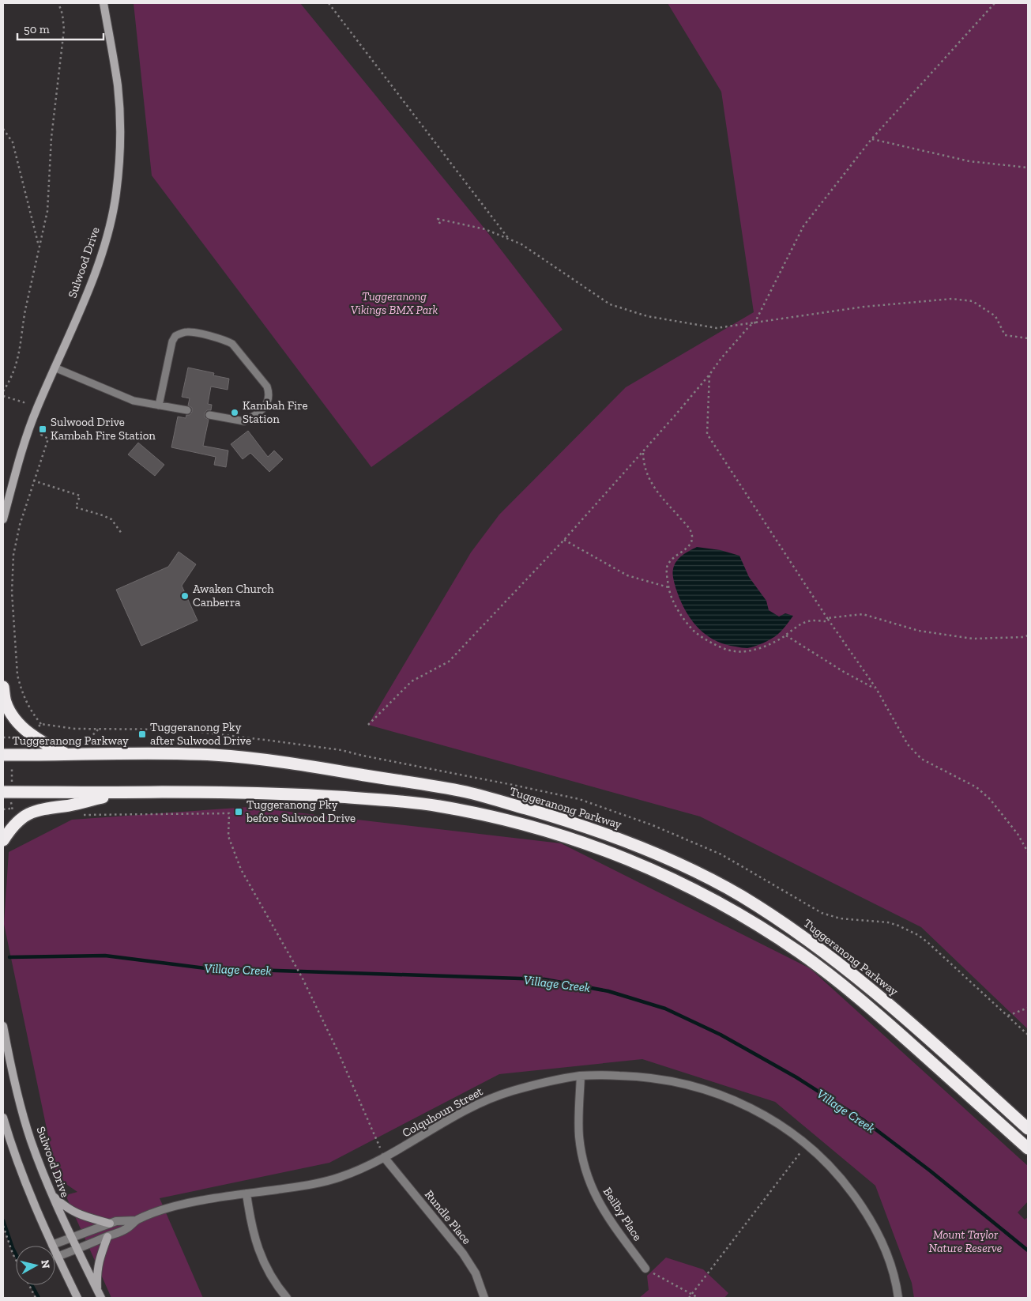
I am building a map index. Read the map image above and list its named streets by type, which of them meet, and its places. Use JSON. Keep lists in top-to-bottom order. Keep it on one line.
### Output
{"streets":{"highway":["Tuggeranong Parkway"],"main road":["Sulwood Drive"],"street":["Colquhoun Street","Beilby Place","Rundle Place"]},"crossings":[["Sulwood Drive","Colquhoun Street"],["Colquhoun Street","Beilby Place"],["Colquhoun Street","Rundle Place"]],"water":["Village Creek"],"parks":["Tuggeranong Vikings BMX Park","Mount Taylor Nature Reserve"],"places":{"other":["Kambah Fire Station","Awaken Church Canberra"],"transit":["Sulwood Drive Kambah Fire Station","Tuggeranong Pky after Sulwood Drive","Tuggeranong Pky before Sulwood Drive"]},"scale_bar":"50 m","north":"right"}
